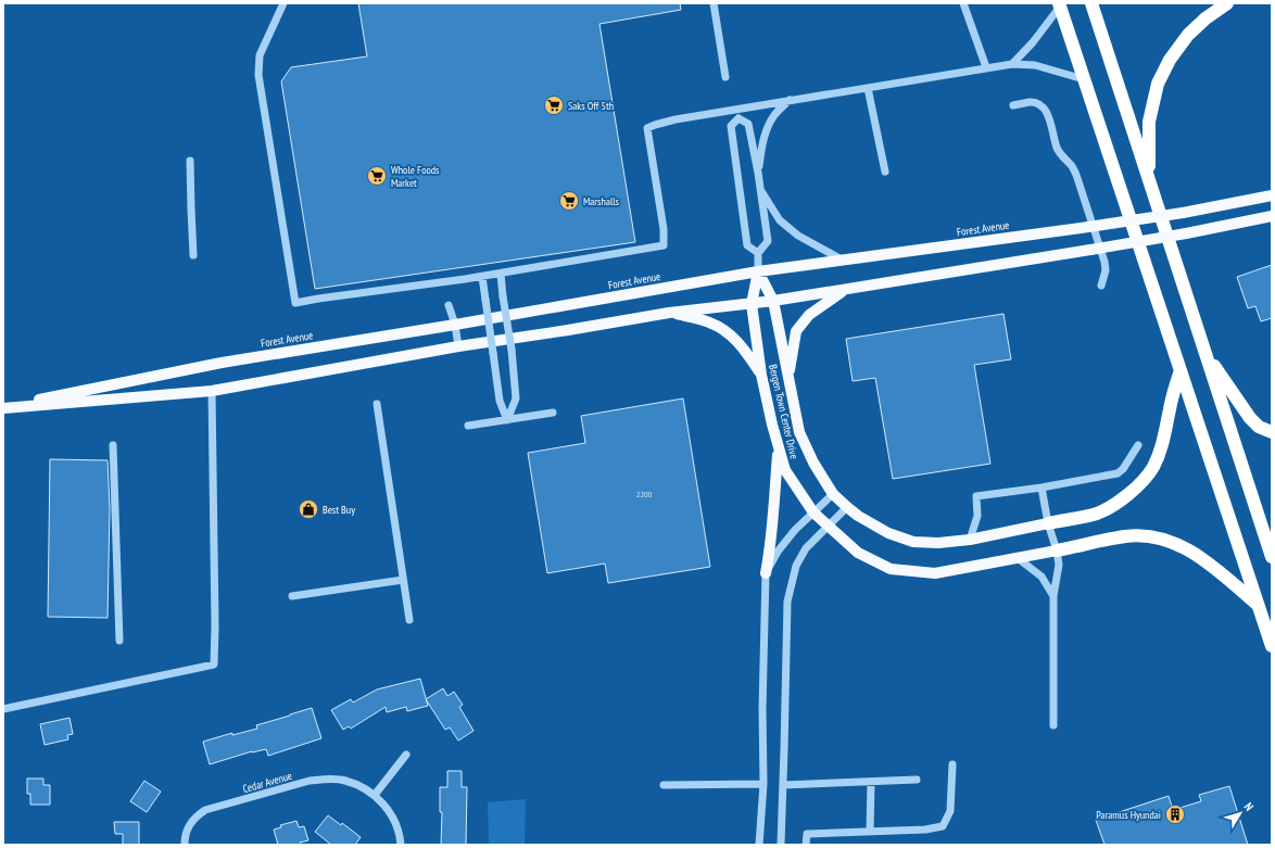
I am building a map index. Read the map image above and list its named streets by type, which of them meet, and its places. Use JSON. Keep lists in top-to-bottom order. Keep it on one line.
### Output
{"streets":{"main road":["Forest Avenue","Bergen Town Center Drive"],"street":["Cedar Avenue"]},"crossings":[["Forest Avenue","Bergen Town Center Drive"]],"places":{"supermarket":["Saks Off 5th","Whole Foods Market","Marshalls"],"shop":["Best Buy"],"building":["Paramus Hyundai"]},"house_numbers":["2200"],"north":"top right"}
